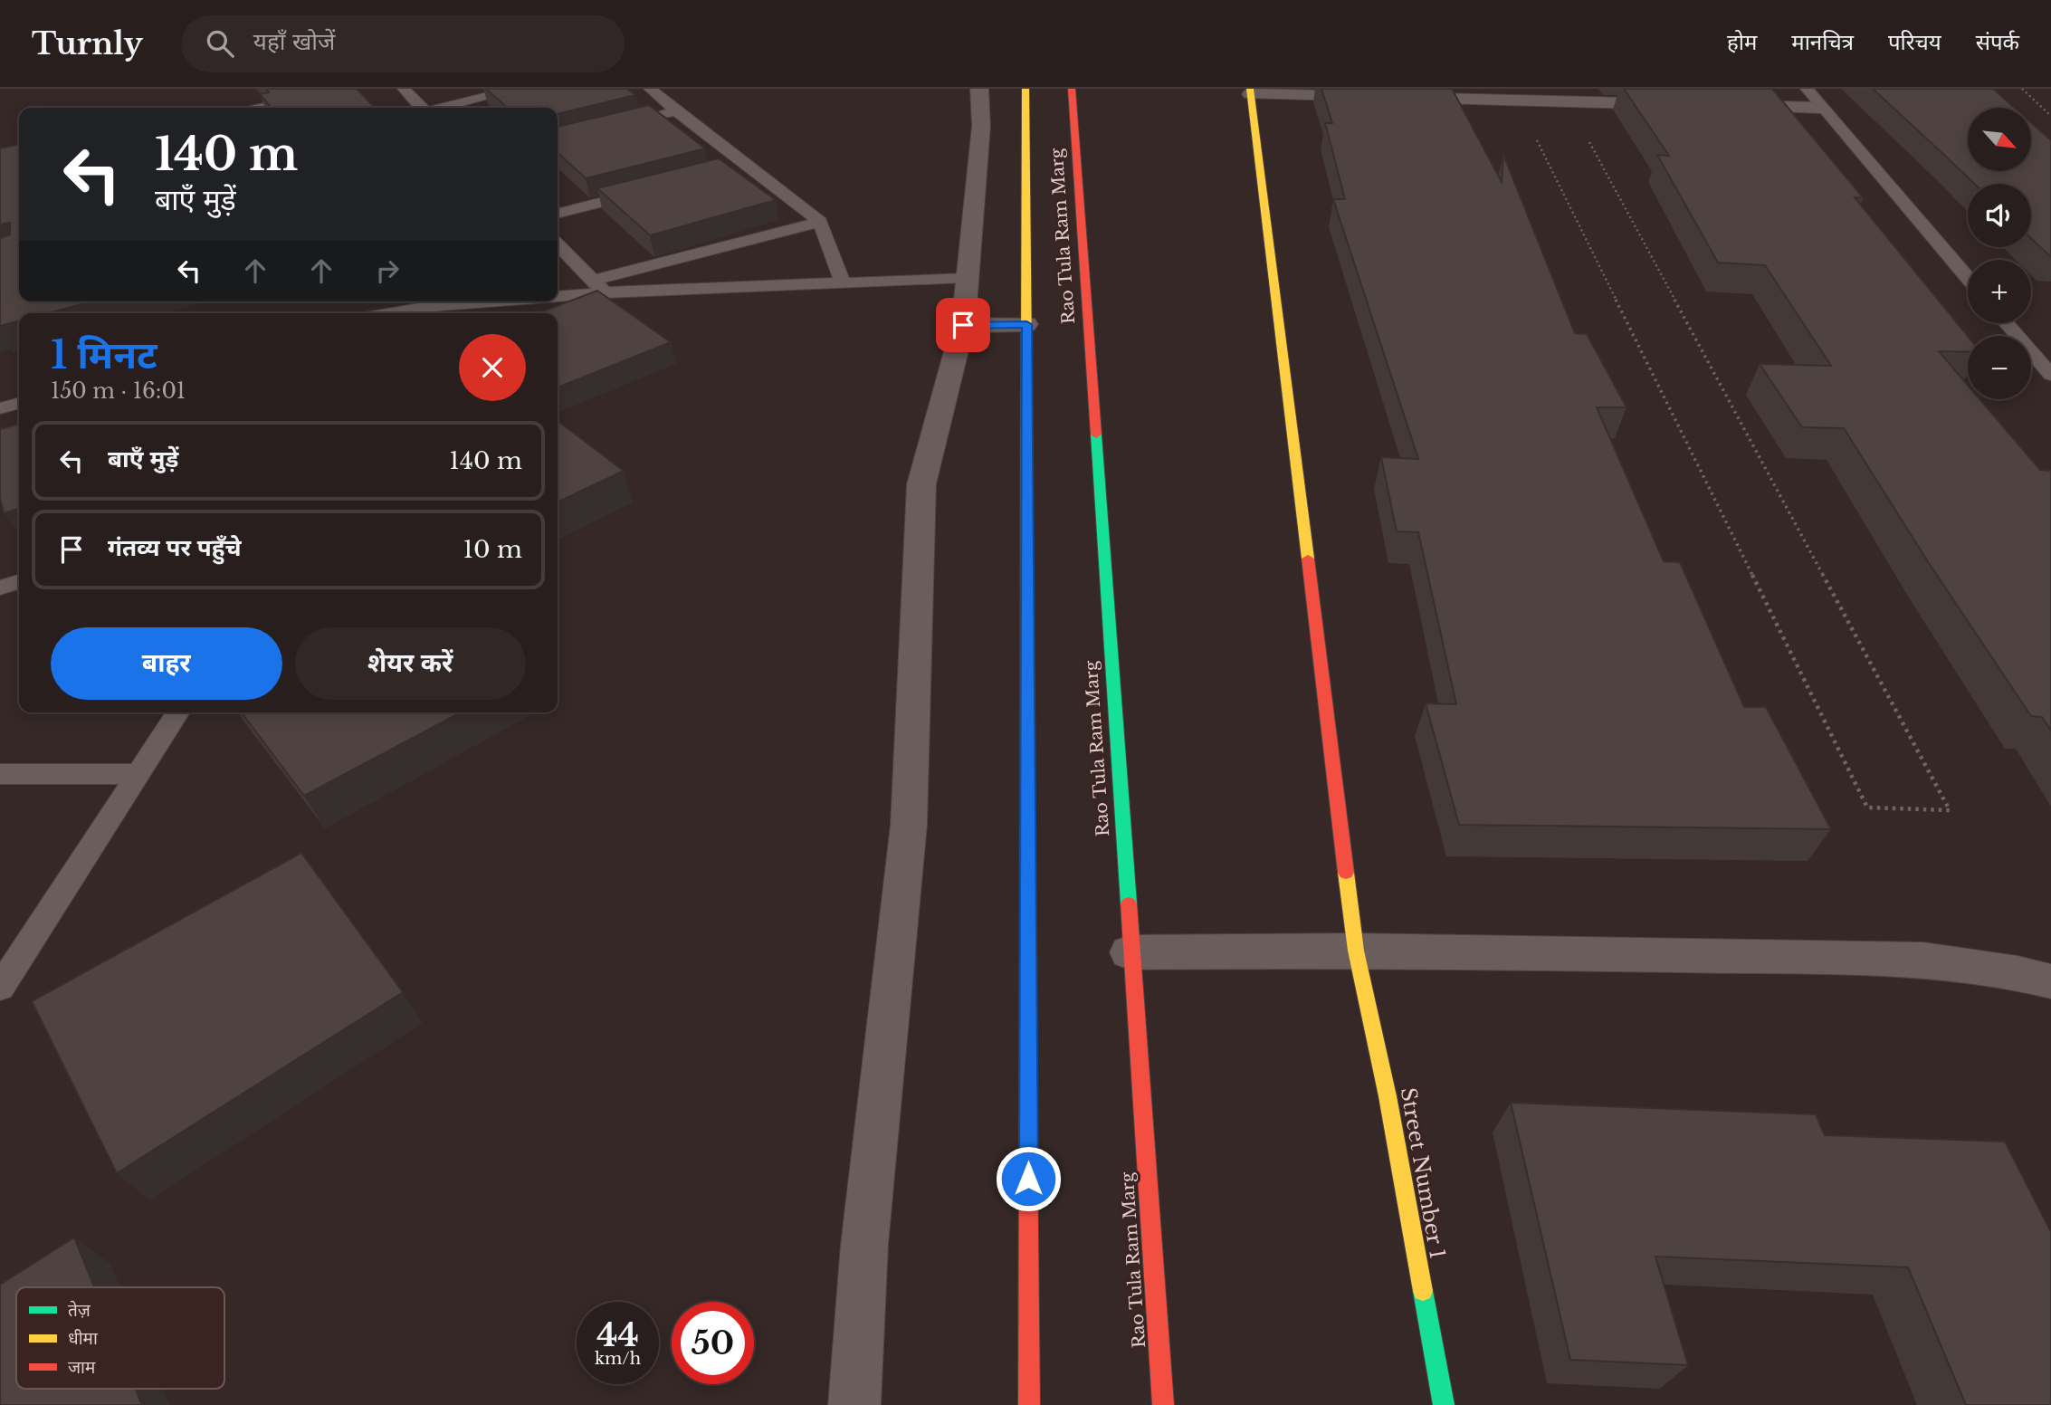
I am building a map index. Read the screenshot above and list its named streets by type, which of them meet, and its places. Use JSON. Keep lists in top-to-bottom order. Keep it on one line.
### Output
{"streets":{"main road":["Rao Tula Ram Marg","Street Number 1"]},"legend":["तेज़","धीमा","जाम"],"north":"bottom right","page":{"header":"Turnly","search":"यहाँ खोजें","nav":["होम","मानचित्र","परिचय","संपर्क"],"map_buttons":["+","−"],"turn":["140 m","बाएँ मुड़ें"],"heading":["1 मिनट","150 m · 16:01"],"list":[{"name":"बाएँ मुड़ें","value":"140 m"},{"name":"गंतव्य पर पहुँचे","value":"10 m"}],"buttons":["बाहर","शेयर करें"],"speed":"44 km/h","limit":"50"}}
